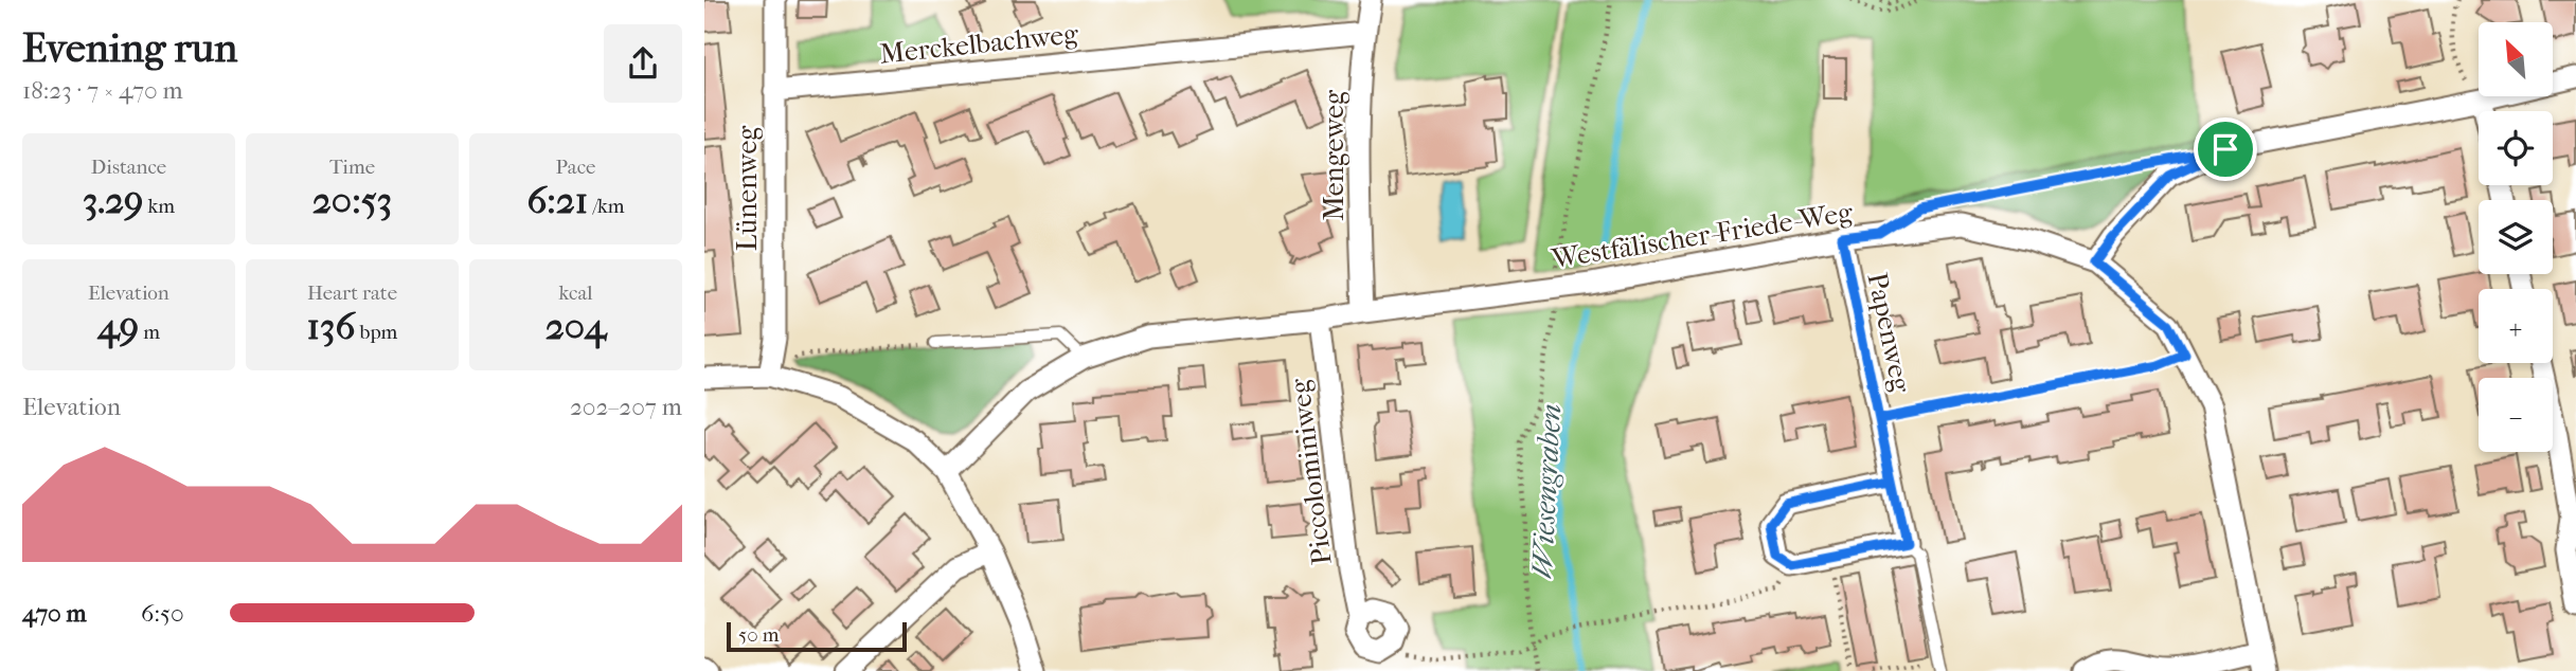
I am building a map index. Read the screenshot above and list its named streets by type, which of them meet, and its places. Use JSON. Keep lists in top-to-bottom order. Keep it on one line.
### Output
{"streets":{"street":["Merckelbachweg","Mengeweg","Lünenweg","Westfälischer-Friede-Weg","Papenweg","Piccolominiweg"]},"crossings":[["Merckelbachweg","Mengeweg"],["Merckelbachweg","Lünenweg"],["Mengeweg","Westfälischer-Friede-Weg"],["Westfälischer-Friede-Weg","Papenweg"],["Westfälischer-Friede-Weg","Piccolominiweg"]],"water":["Wiesengraben"],"scale_bar":"50 m","north":"top left","page":{"heading":["Evening run","18:23 · 7 × 470 m"],"map_buttons":["+","−"],"stats":[["Distance","3.29 km"],["Time","20:53"],["Pace","6:21 /km"],["Elevation","49 m"],["Heart rate","136 bpm"],["kcal","204"]],"chart":["Elevation","202–207 m"],"list":[{"name":"470 m","note":"6:50"}],"scale":"50 m"}}
